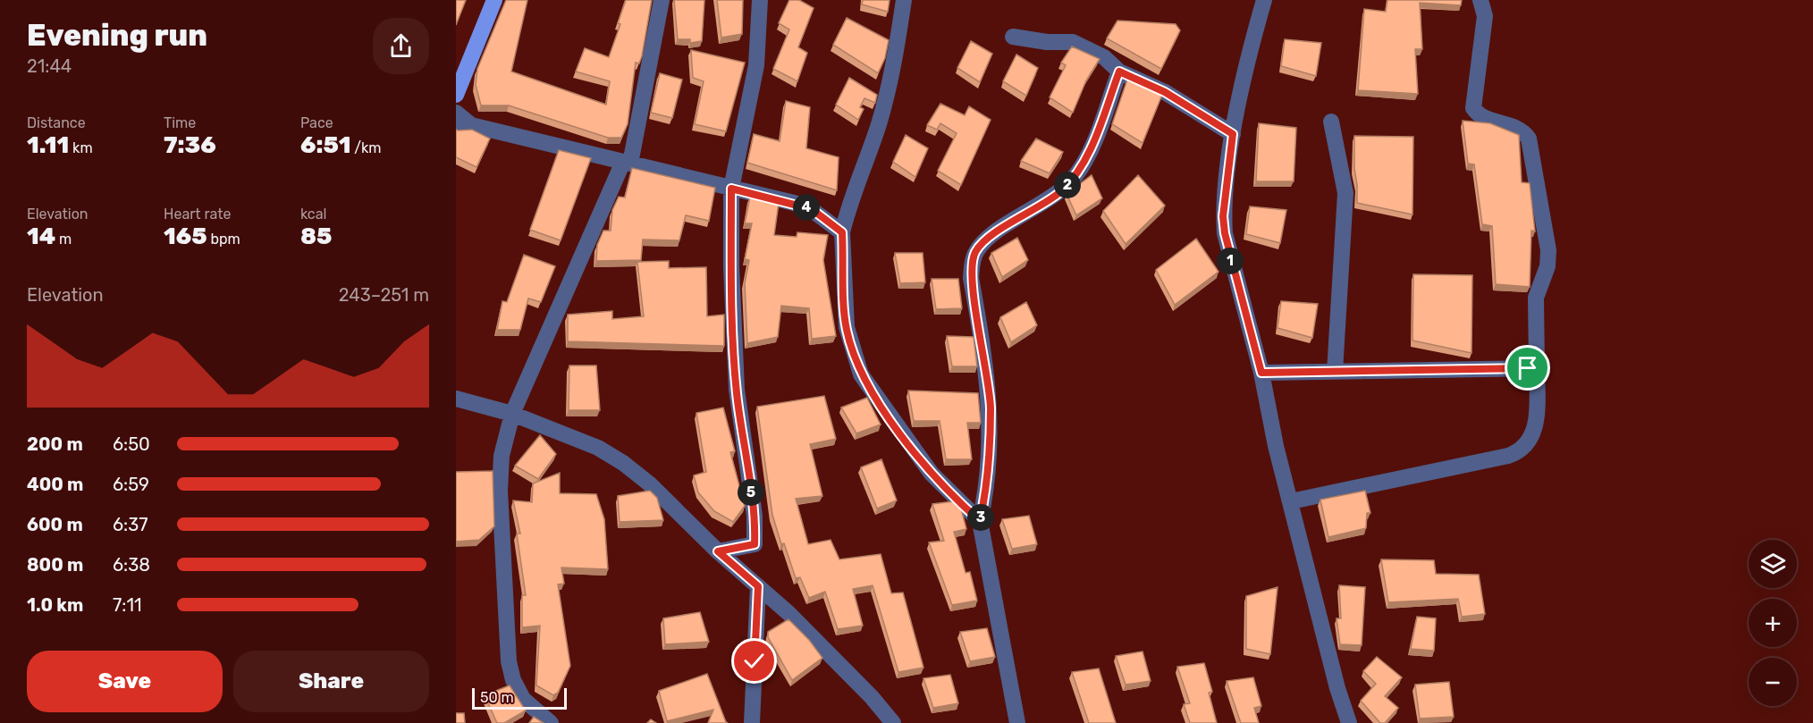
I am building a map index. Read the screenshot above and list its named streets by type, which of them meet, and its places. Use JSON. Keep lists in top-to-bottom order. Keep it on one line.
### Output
{"scale_bar":"50 m","page":{"heading":["Evening run","21:44"],"stats":[["Distance","1.11 km"],["Time","7:36"],["Pace","6:51 /km"],["Elevation","14 m"],["Heart rate","165 bpm"],["kcal","85"]],"pins":["2","4","1","5","3"],"chart":["Elevation","243–251 m"],"list":[{"name":"200 m","note":"6:50"},{"name":"400 m","note":"6:59"},{"name":"600 m","note":"6:37"},{"name":"800 m","note":"6:38"},{"name":"1.0 km","note":"7:11"}],"map_buttons":["+","−"],"buttons":["Save","Share"],"scale":"50 m"}}
